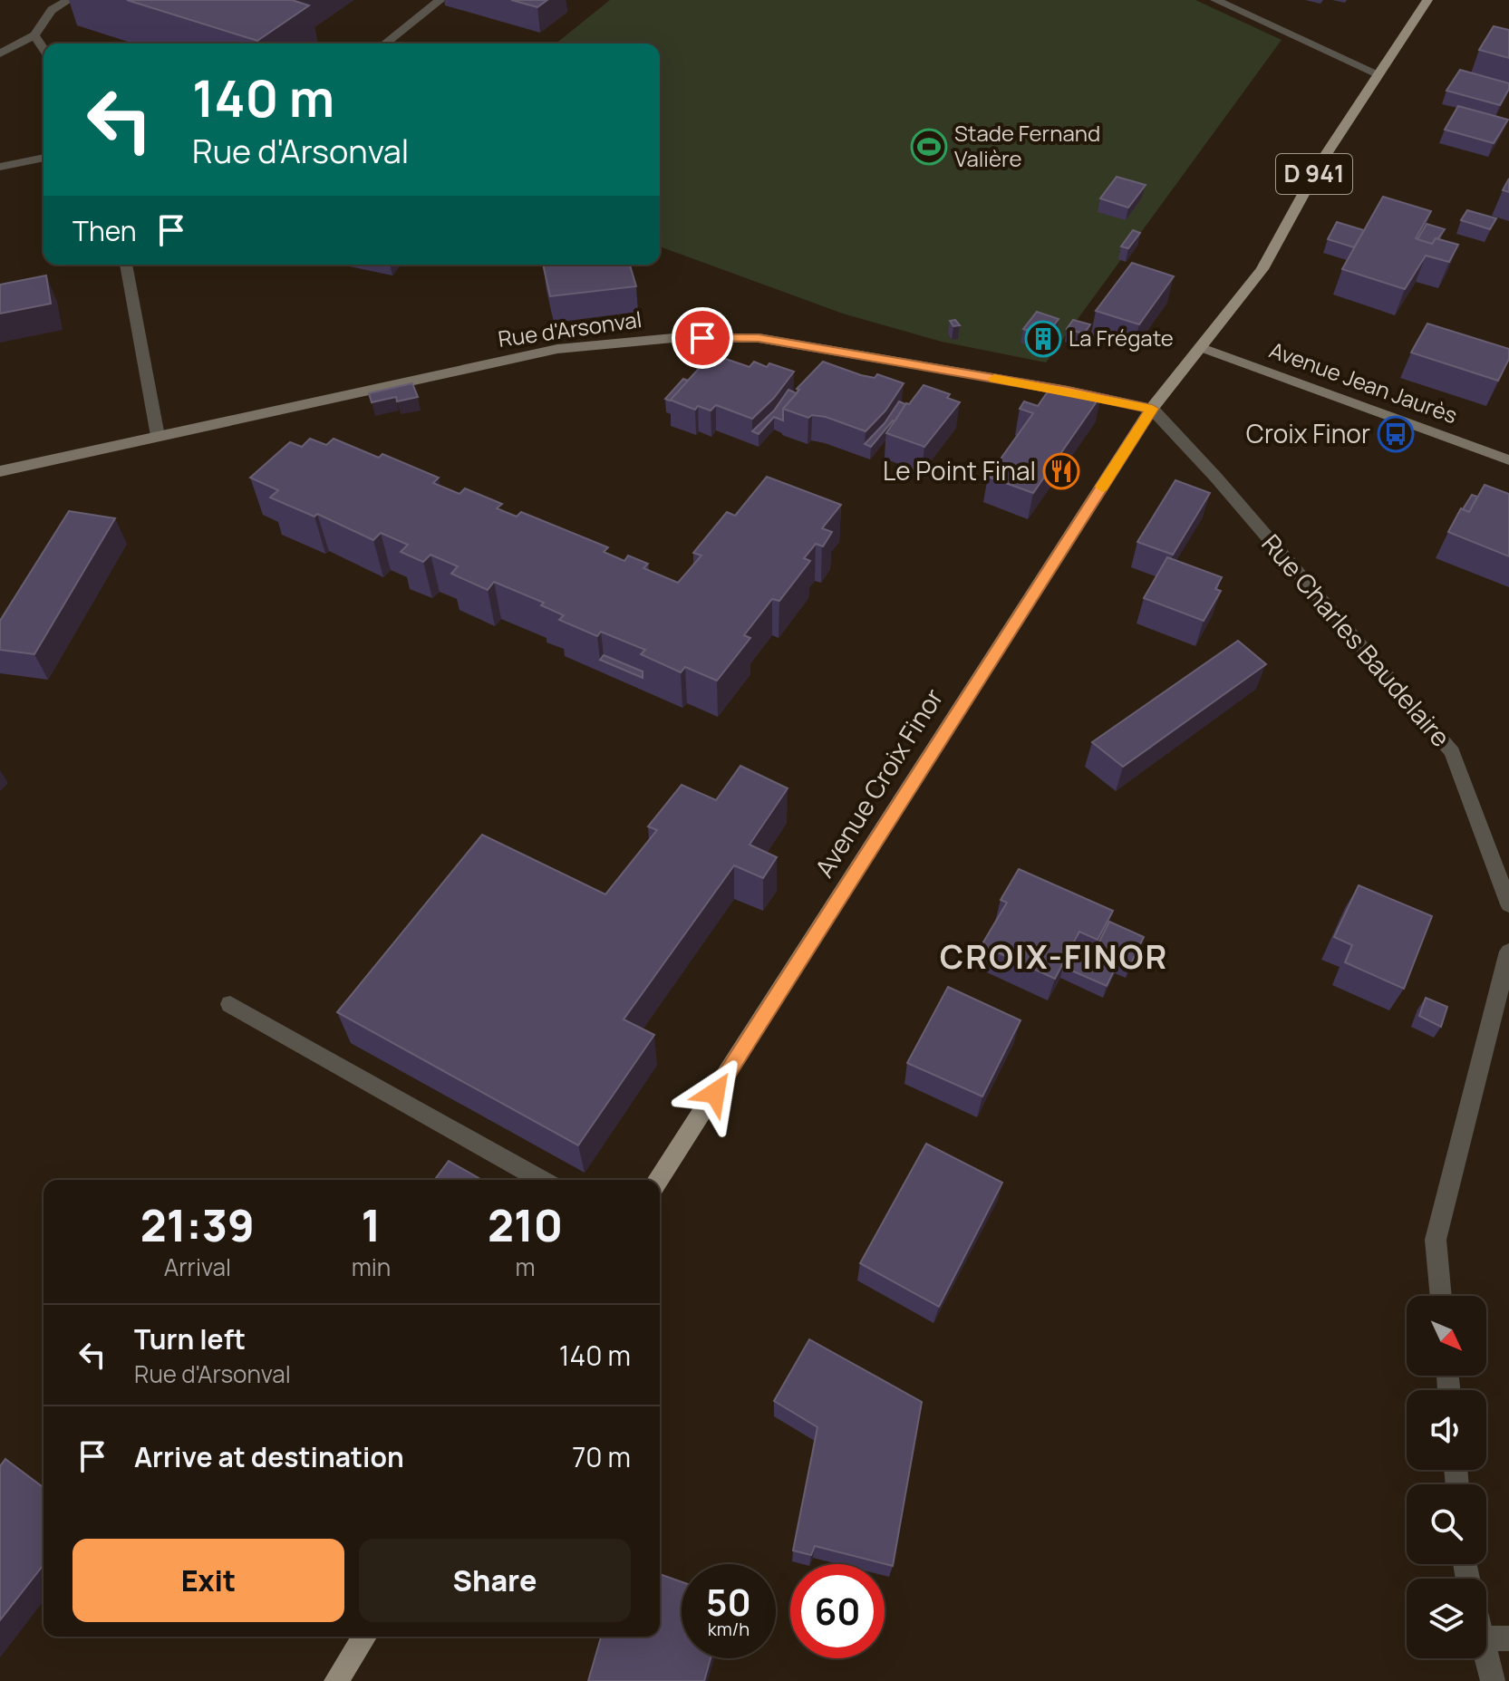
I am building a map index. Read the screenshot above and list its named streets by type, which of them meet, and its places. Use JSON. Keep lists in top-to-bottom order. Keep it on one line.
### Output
{"streets":{"main road":["D 941","Avenue Croix Finor"],"street":["Rue d'Arsonval","Avenue Jean Jaurès","Rue Charles Baudelaire"]},"crossings":[["D 941","Rue d'Arsonval"],["D 941","Avenue Jean Jaurès"],["D 941","Rue Charles Baudelaire"],["D 941","Avenue Croix Finor"],["Rue d'Arsonval","Rue Charles Baudelaire"],["Rue d'Arsonval","Avenue Croix Finor"],["Rue Charles Baudelaire","Avenue Croix Finor"]],"districts":["CROIX-FINOR"],"places":{"sports":["Stade Fernand Valière"],"building":["La Frégate"],"bus stop":["Croix Finor"],"restaurant":["Le Point Final"]},"north":"bottom right","page":{"turn":["140 m","Rue d'Arsonval"],"then":"Then","eta":["21:39","Arrival","1","min","210","m"],"list":[{"name":"Turn left","note":"Rue d'Arsonval","value":"140 m"},{"name":"Arrive at destination","value":"70 m"}],"buttons":["Exit","Share"],"speed":"50 km/h","limit":"60"}}
